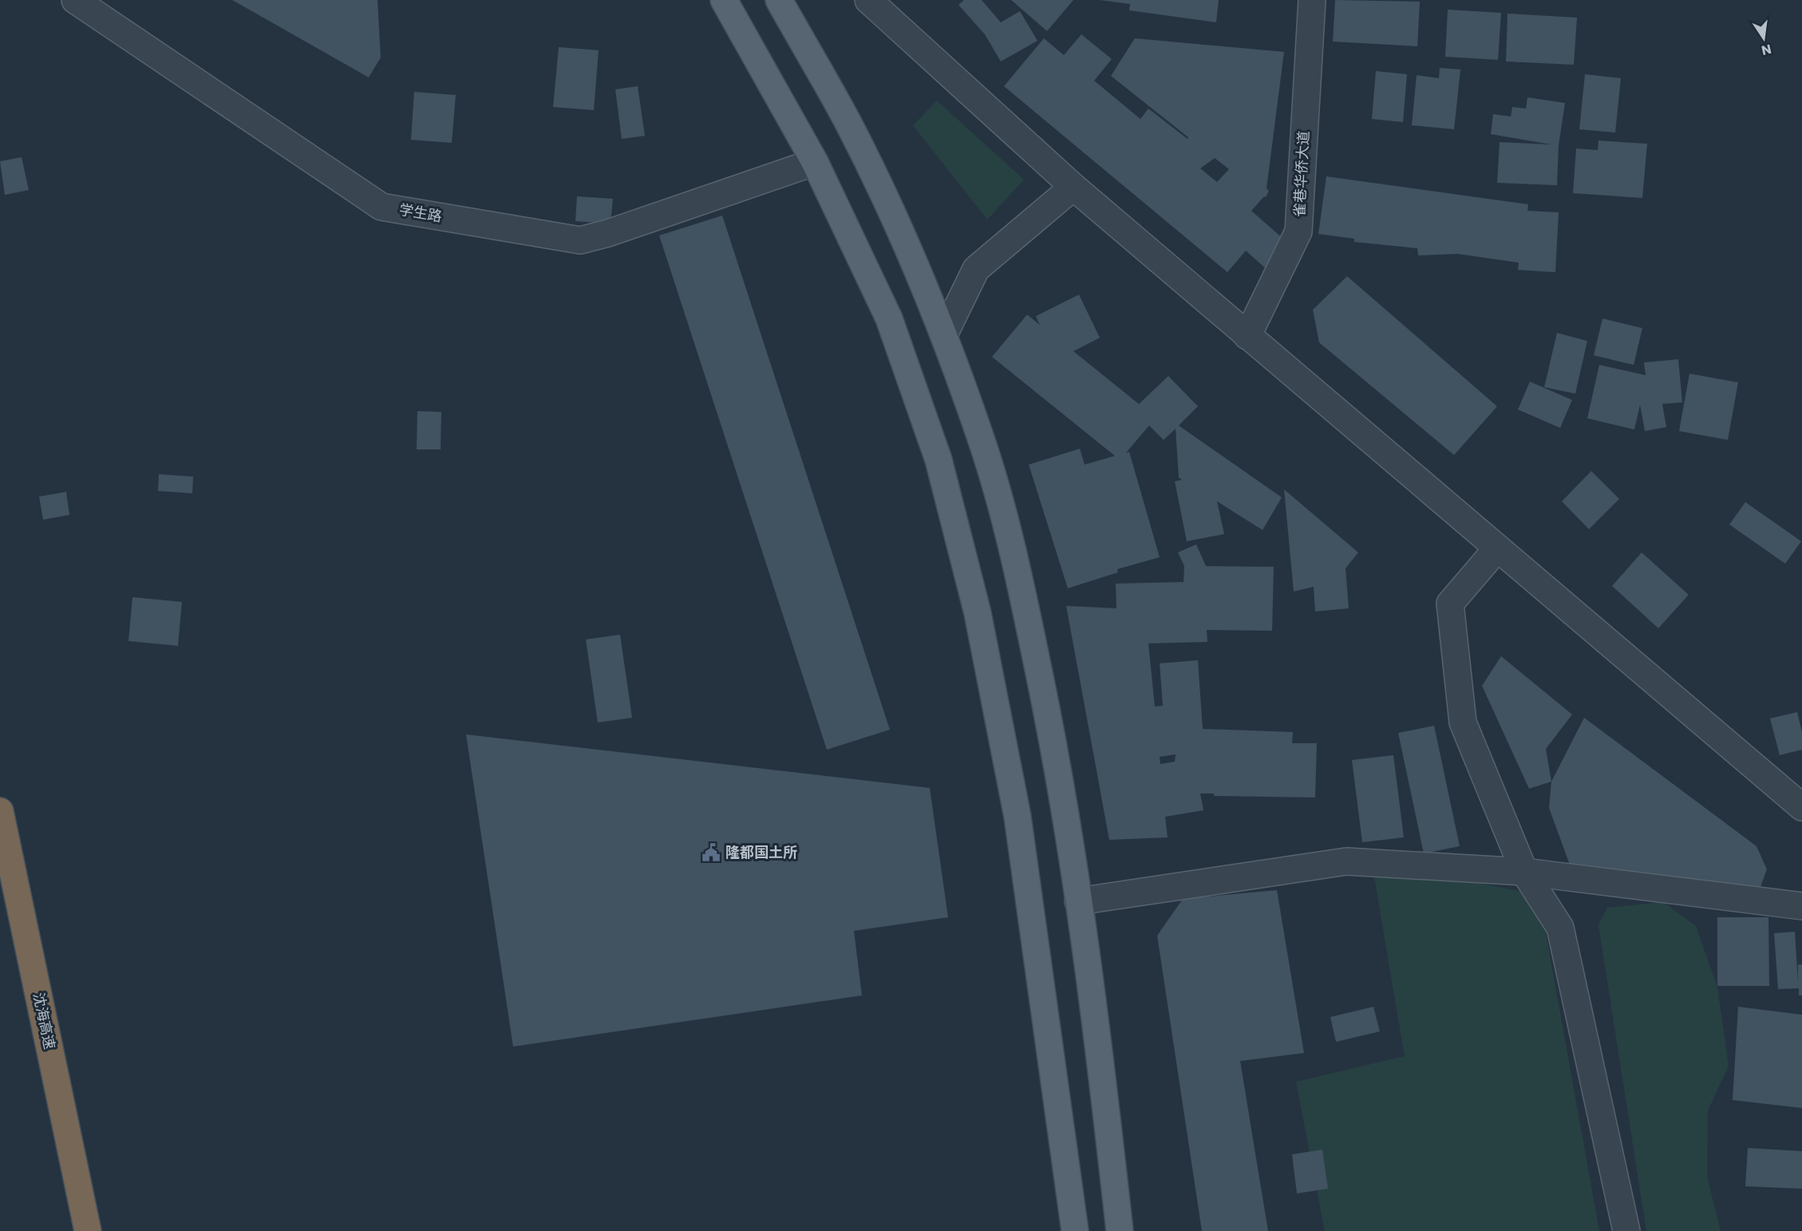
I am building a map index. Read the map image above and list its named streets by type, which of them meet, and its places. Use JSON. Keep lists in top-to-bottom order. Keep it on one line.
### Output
{"streets":{"highway":["沈海高速"],"street":["雀巷华侨大道","学生路"]},"places":{"public building":["隆都国土所"]},"north":"bottom"}
